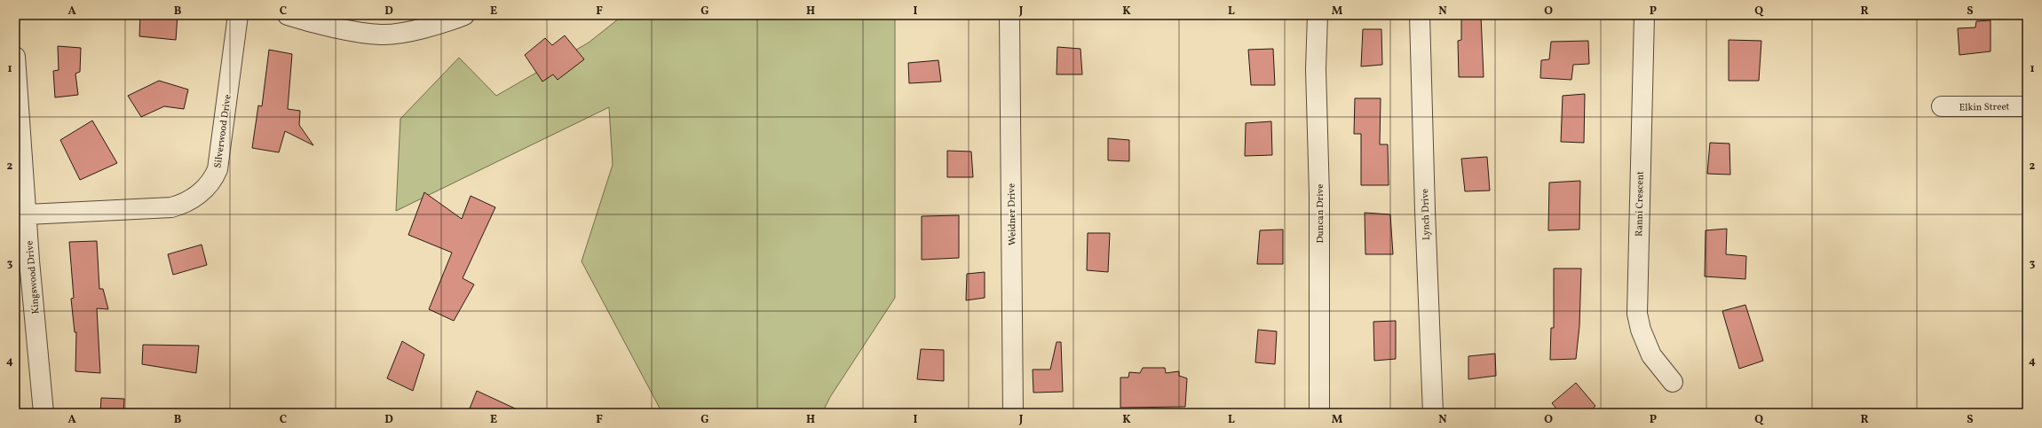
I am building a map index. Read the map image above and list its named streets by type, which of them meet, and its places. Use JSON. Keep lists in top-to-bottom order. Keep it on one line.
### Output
{"streets":{"street":["Elkin Street","Silverwood Drive","Ranni Crescent","Duncan Drive","Weidner Drive","Lynch Drive","Kingswood Drive"]},"crossings":[["Silverwood Drive","Kingswood Drive"]],"grid":{"columns":["A","B","C","D","E","F","G","H","I","J","K","L","M","N","O","P","Q","R","S"],"rows":["1","2","3","4"]}}
